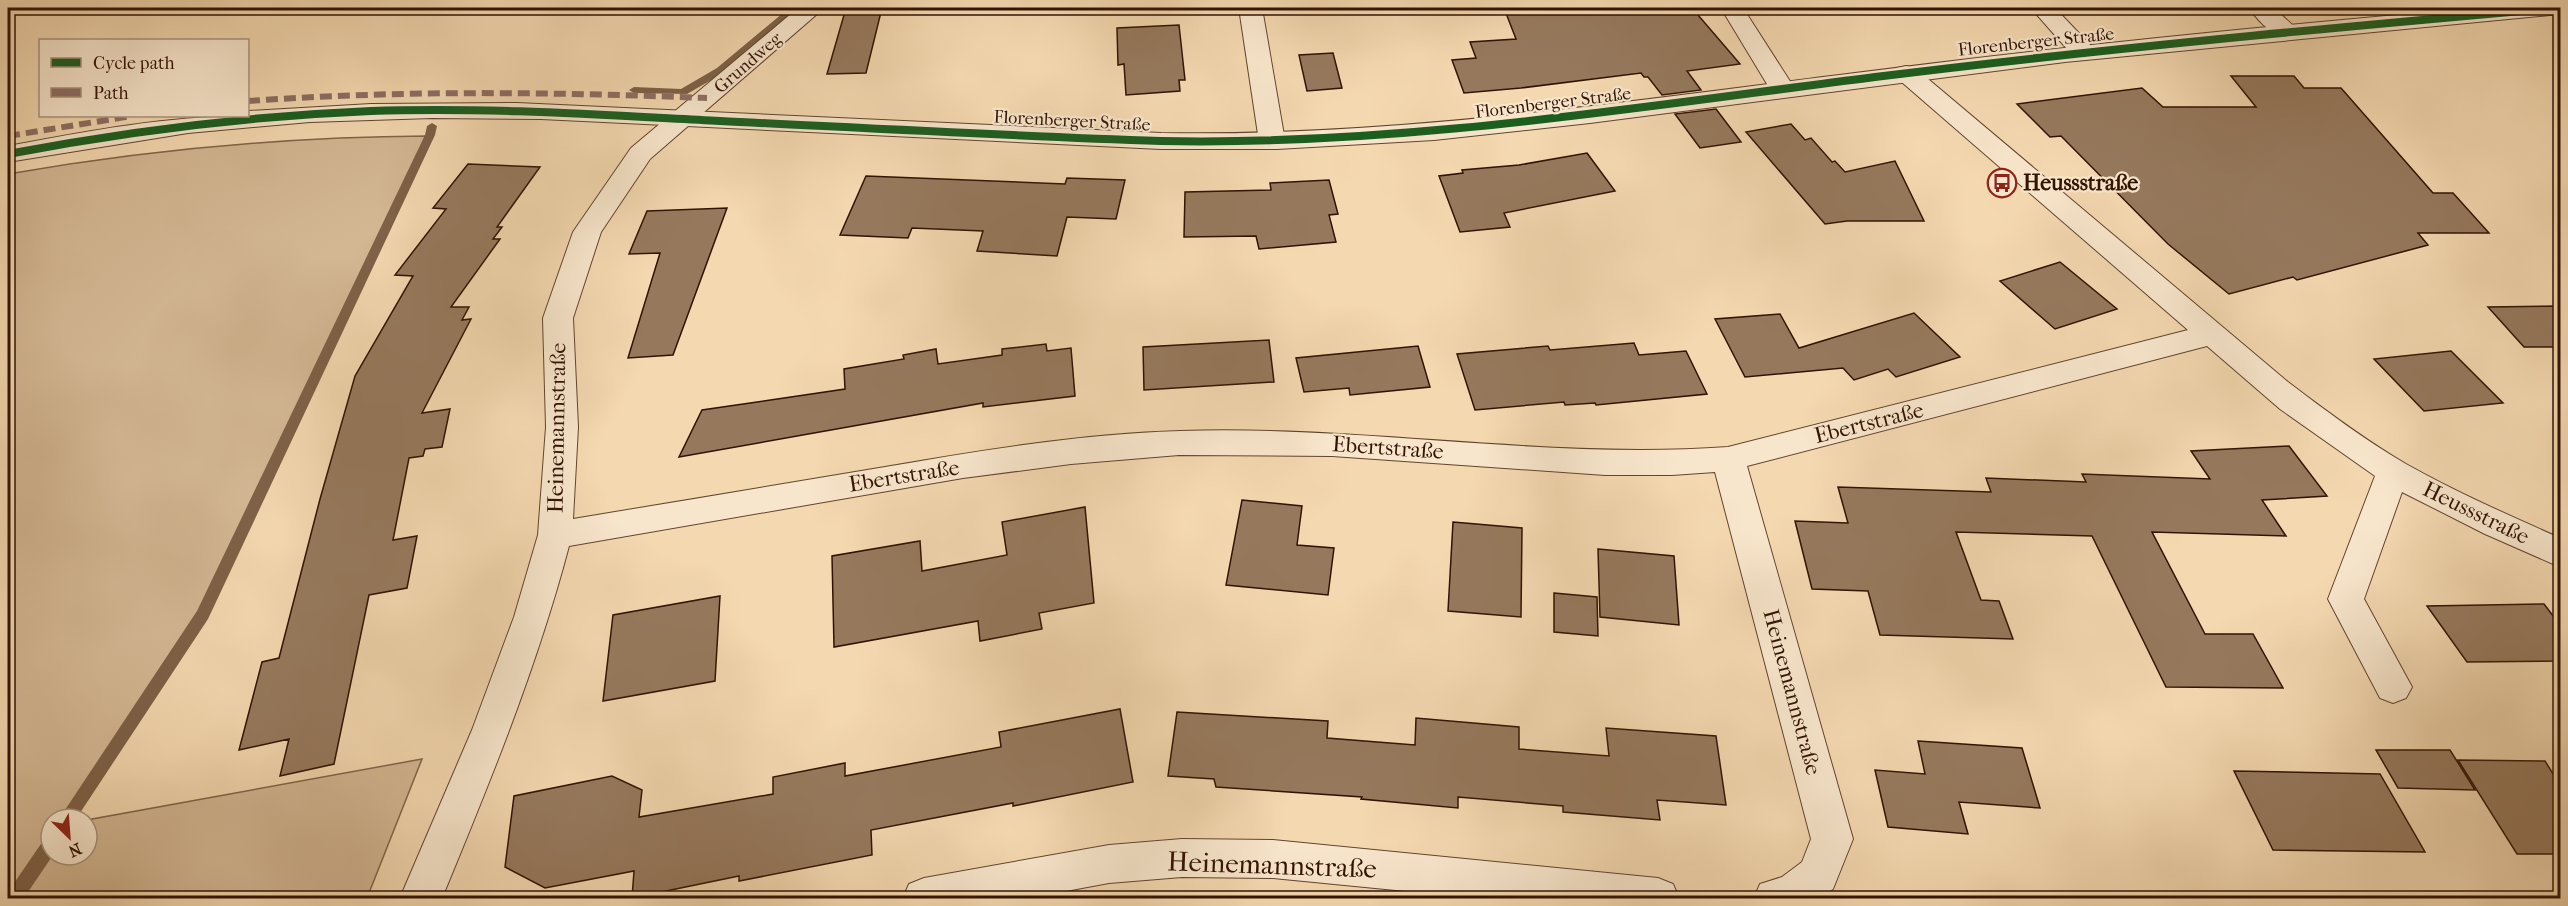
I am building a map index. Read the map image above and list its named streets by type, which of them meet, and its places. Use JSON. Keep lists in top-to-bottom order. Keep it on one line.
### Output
{"streets":{"street":["Florenberger Straße","Grundweg","Ebertstraße","Heinemannstraße","Heussstraße"]},"crossings":[["Florenberger Straße","Grundweg"],["Florenberger Straße","Heinemannstraße"],["Florenberger Straße","Heussstraße"],["Grundweg","Heinemannstraße"],["Ebertstraße","Heinemannstraße"],["Ebertstraße","Heussstraße"]],"places":{"bus stop":["Heussstraße"]},"legend":["Cycle path","Path"],"north":"bottom right"}
